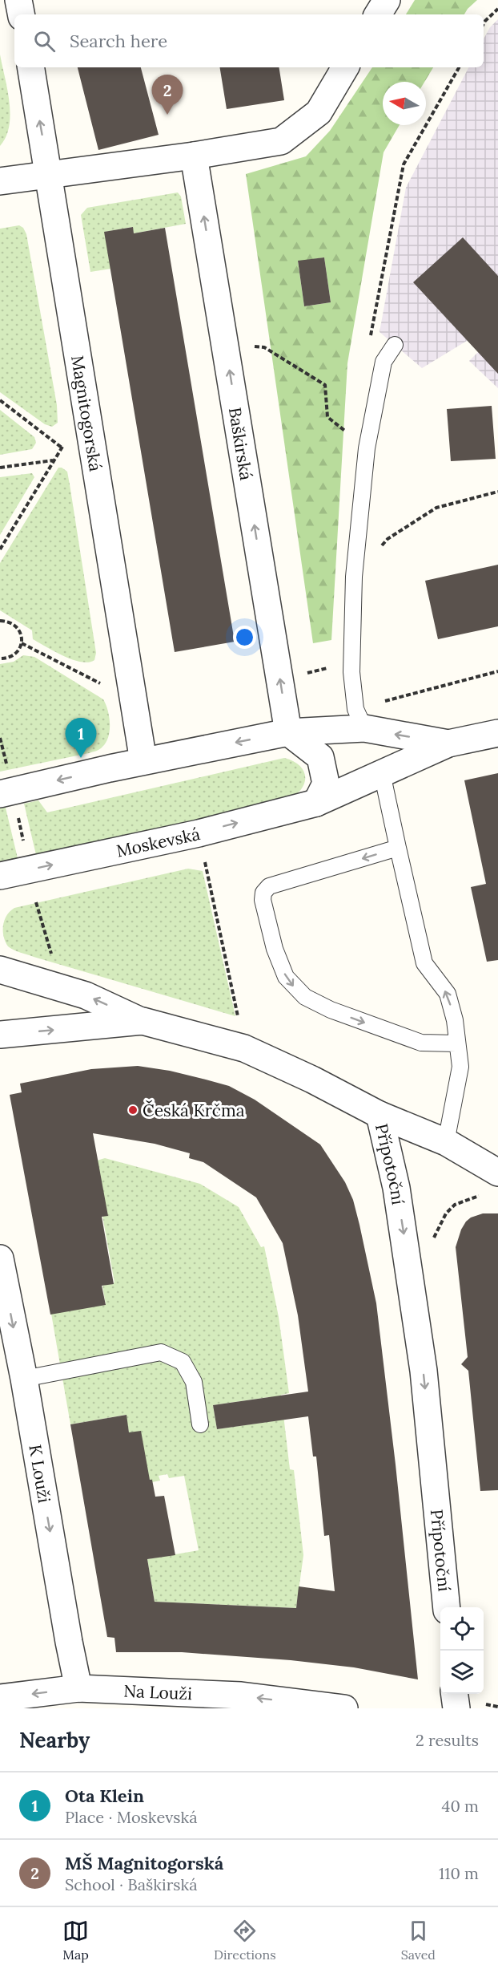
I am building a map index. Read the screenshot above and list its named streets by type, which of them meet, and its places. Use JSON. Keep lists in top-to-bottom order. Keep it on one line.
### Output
{"streets":{"street":["Magnitogorská","Baškirská","Moskevská","Přípotoční","K Louži","Na Louži"]},"crossings":[["Magnitogorská","Moskevská"],["Baškirská","Moskevská"],["K Louži","Na Louži"]],"one_way":["Baškirská","Přípotoční","K Louži","Na Louži"],"places":["Česká Krčma"],"north":"left","page":{"search":"Search here","pins":["2","1"],"heading":["Nearby","2 results"],"list":[{"mark":"1","name":"Ota Klein","note":"Place · Moskevská","value":"40 m"},{"mark":"2","name":"MŠ Magnitogorská","note":"School · Baškirská","value":"110 m"}],"nav":["Map","Directions","Saved"]}}
